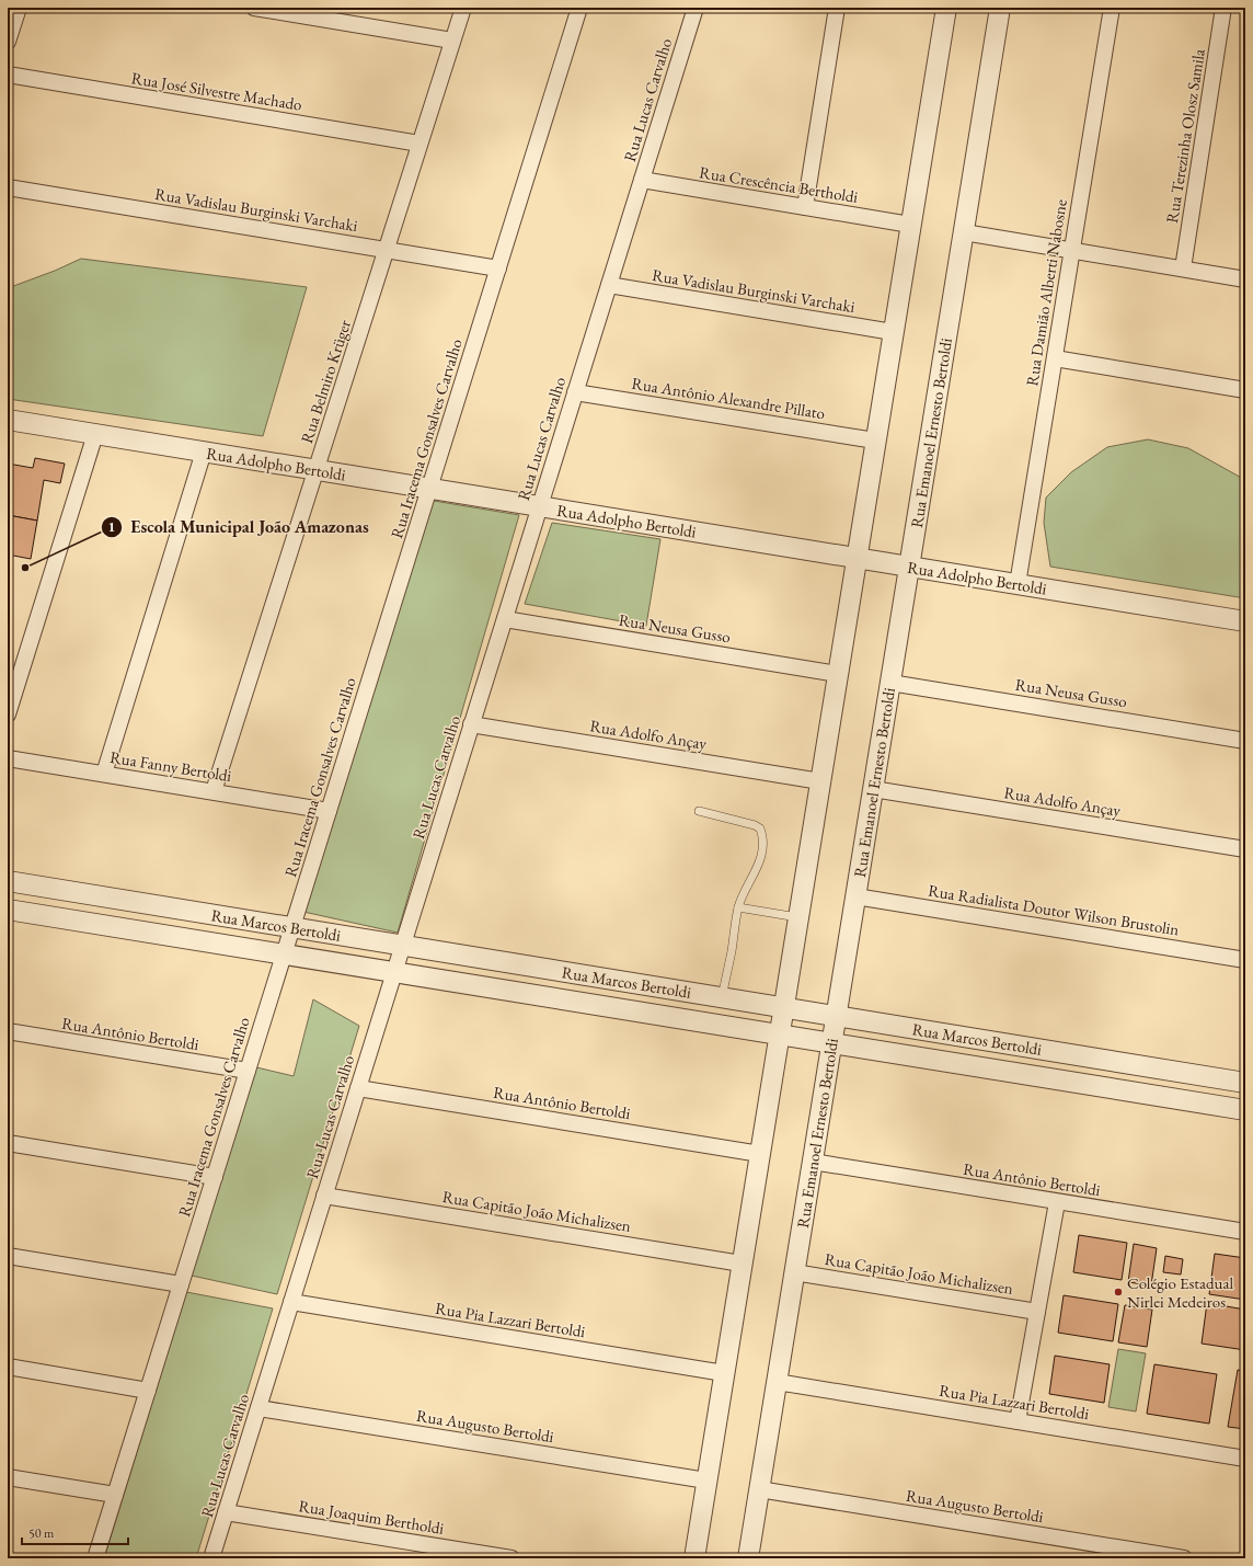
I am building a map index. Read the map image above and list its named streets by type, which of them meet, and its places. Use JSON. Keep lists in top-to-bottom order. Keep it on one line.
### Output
{"streets":{"street":["Rua José Silvestre Machado","Rua Lucas Carvalho","Rua Terezinha Olosz Samila","Rua Crescência Bertholdi","Rua Vadislau Burginski Varchaki","Rua Damião Alberti Nabosne","Rua Belmiro Krüger","Rua Antônio Alexandre Pillato","Rua Emanoel Ernesto Bertoldi","Rua Iracema Gonsalves Carvalho","Rua Adolpho Bertoldi","Rua Neusa Gusso","Rua Adolfo Ançay","Rua Fanny Bertoldi","Rua Radialista Doutor Wilson Brustolin","Rua Marcos Bertoldi","Rua Antônio Bertoldi","Rua Capitão João Michalizsen","Rua Pia Lazzari Bertoldi","Rua Augusto Bertoldi","Rua Joaquim Bertholdi"]},"crossings":[["Rua José Silvestre Machado","Rua Belmiro Krüger"],["Rua Lucas Carvalho","Rua Crescência Bertholdi"],["Rua Lucas Carvalho","Rua Vadislau Burginski Varchaki"],["Rua Lucas Carvalho","Rua Antônio Alexandre Pillato"],["Rua Lucas Carvalho","Rua Adolpho Bertoldi"],["Rua Lucas Carvalho","Rua Neusa Gusso"],["Rua Lucas Carvalho","Rua Adolfo Ançay"],["Rua Lucas Carvalho","Rua Marcos Bertoldi"],["Rua Lucas Carvalho","Rua Antônio Bertoldi"],["Rua Lucas Carvalho","Rua Capitão João Michalizsen"],["Rua Lucas Carvalho","Rua Pia Lazzari Bertoldi"],["Rua Lucas Carvalho","Rua Augusto Bertoldi"],["Rua Lucas Carvalho","Rua Joaquim Bertholdi"],["Rua Vadislau Burginski Varchaki","Rua Belmiro Krüger"],["Rua Vadislau Burginski Varchaki","Rua Iracema Gonsalves Carvalho"],["Rua Damião Alberti Nabosne","Rua Adolpho Bertoldi"],["Rua Belmiro Krüger","Rua Adolpho Bertoldi"],["Rua Belmiro Krüger","Rua Fanny Bertoldi"],["Rua Emanoel Ernesto Bertoldi","Rua Adolpho Bertoldi"],["Rua Emanoel Ernesto Bertoldi","Rua Neusa Gusso"],["Rua Emanoel Ernesto Bertoldi","Rua Adolfo Ançay"],["Rua Emanoel Ernesto Bertoldi","Rua Radialista Doutor Wilson Brustolin"],["Rua Emanoel Ernesto Bertoldi","Rua Marcos Bertoldi"],["Rua Emanoel Ernesto Bertoldi","Rua Antônio Bertoldi"],["Rua Emanoel Ernesto Bertoldi","Rua Capitão João Michalizsen"],["Rua Emanoel Ernesto Bertoldi","Rua Pia Lazzari Bertoldi"],["Rua Emanoel Ernesto Bertoldi","Rua Augusto Bertoldi"],["Rua Iracema Gonsalves Carvalho","Rua Adolpho Bertoldi"],["Rua Iracema Gonsalves Carvalho","Rua Fanny Bertoldi"],["Rua Iracema Gonsalves Carvalho","Rua Marcos Bertoldi"],["Rua Iracema Gonsalves Carvalho","Rua Antônio Bertoldi"]],"places":["Escola Municipal João Amazonas","Colégio Estadual Nirlei Medeiros"],"scale_bar":"50 m"}
